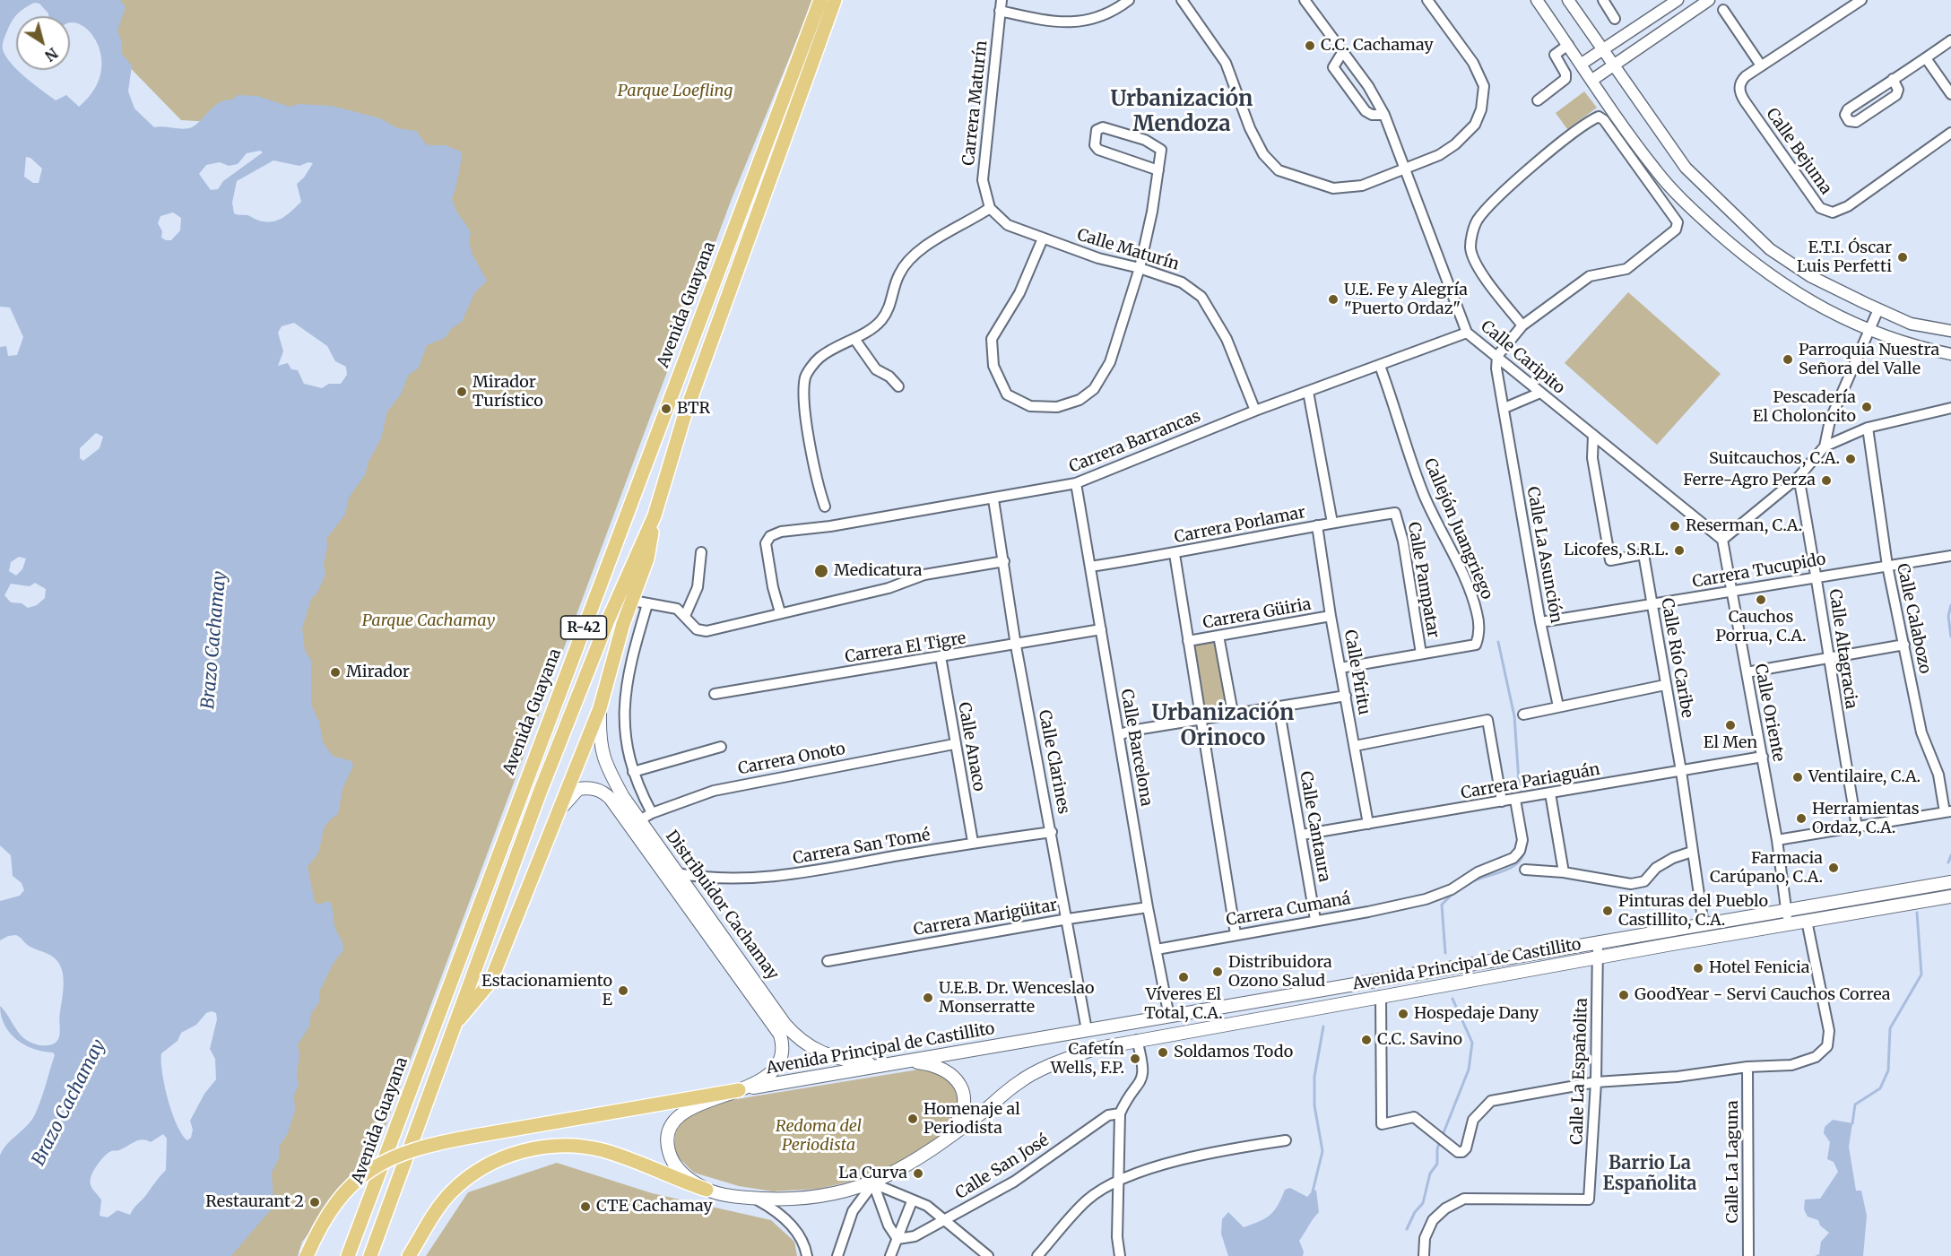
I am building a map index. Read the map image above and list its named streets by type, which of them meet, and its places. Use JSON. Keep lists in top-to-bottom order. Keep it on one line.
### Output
{"streets":{"main road":["Avenida Guayana","R-42","Distribuidor Cachamay","Avenida Principal de Castillito"],"street":["Carrera Maturín","Calle Bejuma","Calle Maturín","Calle Caripito","Carrera Barrancas","Carrera Porlamar","Callejón Juangriego","Calle La Asunción","Carrera Tucupido","Calle Pampatar","Carrera Güiria","Calle Calabozo","Carrera El Tigre","Calle Altagracia","Calle Río Caribe","Calle Píritu","Calle Oriente","Calle Anaco","Calle Barcelona","Carrera Onoto","Calle Clarines","Carrera Pariaguán","Calle Cantaura","Carrera San Tomé","Carrera Cumaná","Carrera Marigüitar","Calle La Españolita","Calle La Laguna","Calle San José"]},"crossings":[["Carrera Maturín","Calle Maturín"],["Calle Maturín","Carrera Barrancas"],["Calle Caripito","Carrera Barrancas"],["Calle Caripito","Calle La Asunción"],["Calle Caripito","Calle Río Caribe"],["Calle Caripito","Calle Oriente"],["Carrera Barrancas","Callejón Juangriego"],["Carrera Barrancas","Calle Barcelona"],["Carrera Barrancas","Calle Clarines"],["Carrera Porlamar","Calle Pampatar"],["Carrera Porlamar","Calle Píritu"],["Carrera Porlamar","Calle Barcelona"],["Callejón Juangriego","Calle Pampatar"],["Calle La Asunción","Carrera Tucupido"],["Carrera Tucupido","Calle Calabozo"],["Carrera Tucupido","Calle Altagracia"],["Carrera Tucupido","Calle Río Caribe"],["Carrera Tucupido","Calle Oriente"],["Carrera Güiria","Calle Píritu"],["R-42","Distribuidor Cachamay"],["Carrera El Tigre","Calle Anaco"],["Carrera El Tigre","Calle Barcelona"],["Carrera El Tigre","Calle Clarines"],["Calle Río Caribe","Carrera Pariaguán"],["Calle Río Caribe","Avenida Principal de Castillito"],["Calle Píritu","Carrera Pariaguán"],["Calle Oriente","Carrera Pariaguán"],["Calle Oriente","Avenida Principal de Castillito"],["Calle Anaco","Carrera Onoto"],["Calle Anaco","Carrera San Tomé"],["Calle Barcelona","Carrera Cumaná"],["Calle Barcelona","Carrera Marigüitar"],["Calle Barcelona","Avenida Principal de Castillito"],["Carrera Onoto","Distribuidor Cachamay"],["Calle Clarines","Carrera San Tomé"],["Calle Clarines","Carrera Marigüitar"],["Calle Clarines","Avenida Principal de Castillito"],["Carrera Pariaguán","Calle Cantaura"],["Carrera Pariaguán","Carrera Cumaná"],["Calle Cantaura","Carrera Cumaná"],["Carrera San Tomé","Distribuidor Cachamay"],["Distribuidor Cachamay","Avenida Principal de Castillito"],["Avenida Principal de Castillito","Calle La Españolita"]],"districts":["Urbanización Mendoza","Urbanización Orinoco","Barrio La Españolita"],"water":["Brazo Cachamay"],"parks":["Parque Loefling","Parque Cachamay","Redoma del Periodista"],"places":["C.C. Cachamay","E.T.I. Óscar Luis Perfetti","U.E. Fe y Alegría \"Puerto Ordaz\"","Parroquia Nuestra Señora del Valle","Mirador Turístico","Pescadería El Choloncito","BTR","Suitcauchos, C.A.","Ferre-Agro Perza","Reserman, C.A.","Licofes, S.R.L.","Medicatura","Cauchos Porrua, C.A.","Mirador","El Men","Ventilaire, C.A.","Herramientas Ordaz, C.A.","Farmacia Carúpano, C.A.","Pinturas del Pueblo Castillito, C.A.","Hotel Fenicia","Distribuidora Ozono Salud","Víveres El Total, C.A.","Estacionamiento E","GoodYear - Servi Cauchos Correa","U.E.B. Dr. Wenceslao Monserratte","Hospedaje Dany","C.C. Savino","Soldamos Todo","Cafetín Wells, F.P.","Homenaje al Periodista","La Curva","Restaurant 2","CTE Cachamay"],"north":"bottom right"}
